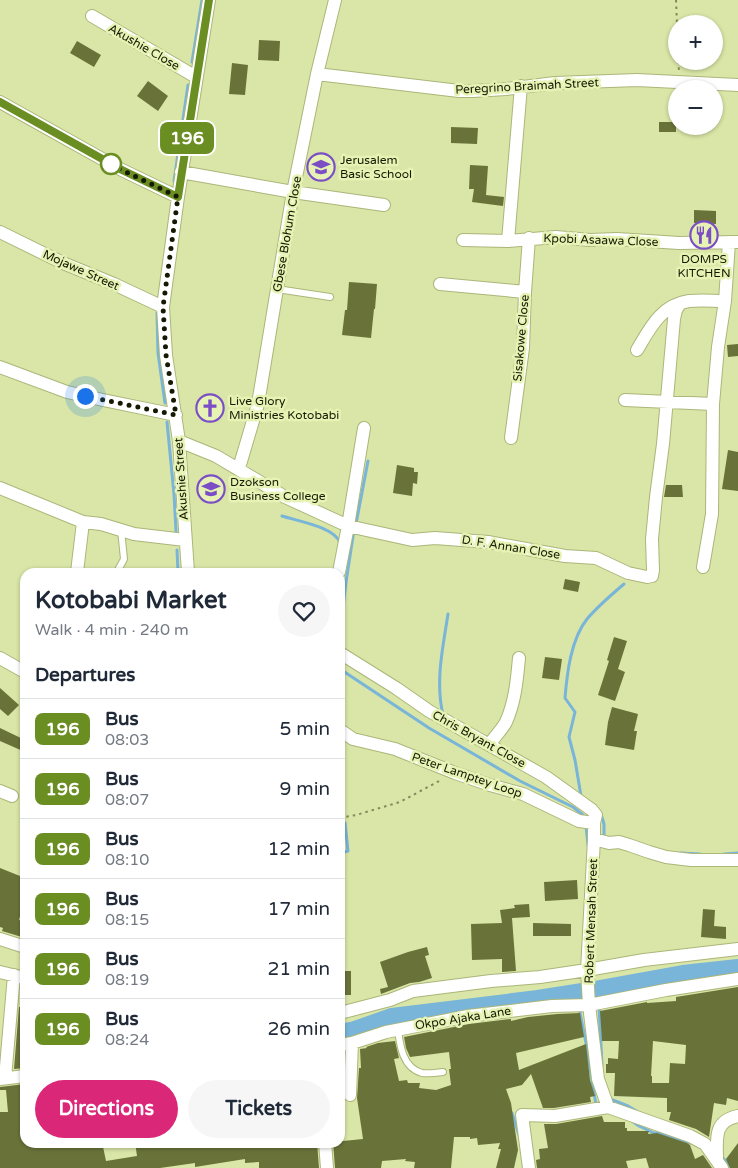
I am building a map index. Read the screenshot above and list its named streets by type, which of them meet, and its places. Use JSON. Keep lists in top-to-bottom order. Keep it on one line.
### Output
{"streets":{"street":["Akushie Close","Peregrino Braimah Street","Gbese Blohum Close","Kpobi Asaawa Close","Mojawe Street","Sisakowe Close","Akushie Street","D. F. Annan Close","Chris Bryant Close","Peter Lamptey Loop","Robert Mensah Street","Okpo Ajaka Lane"]},"crossings":[["Akushie Close","Akushie Street"],["Peregrino Braimah Street","Gbese Blohum Close"],["Gbese Blohum Close","D. F. Annan Close"],["Kpobi Asaawa Close","Sisakowe Close"],["Mojawe Street","Akushie Street"],["Akushie Street","D. F. Annan Close"],["Chris Bryant Close","Peter Lamptey Loop"],["Chris Bryant Close","Robert Mensah Street"],["Robert Mensah Street","Okpo Ajaka Lane"]],"places":{"school or university":["Jerusalem Basic School","Dzokson Business College"],"restaurant":["DOMPS KITCHEN"],"church":["Live Glory Ministries Kotobabi"]},"lines":["bus line 196"],"page":{"on_map":"196","map_buttons":["+","−"],"heading":[["Kotobabi Market","Walk · 4 min · 240 m"],"Departures"],"list":[{"mark":"196","name":"Bus","note":"08:03","value":"5 min"},{"mark":"196","name":"Bus","note":"08:07","value":"9 min"},{"mark":"196","name":"Bus","note":"08:10","value":"12 min"},{"mark":"196","name":"Bus","note":"08:15","value":"17 min"},{"mark":"196","name":"Bus","note":"08:19","value":"21 min"},{"mark":"196","name":"Bus","note":"08:24","value":"26 min"}],"buttons":["Directions","Tickets"]}}
